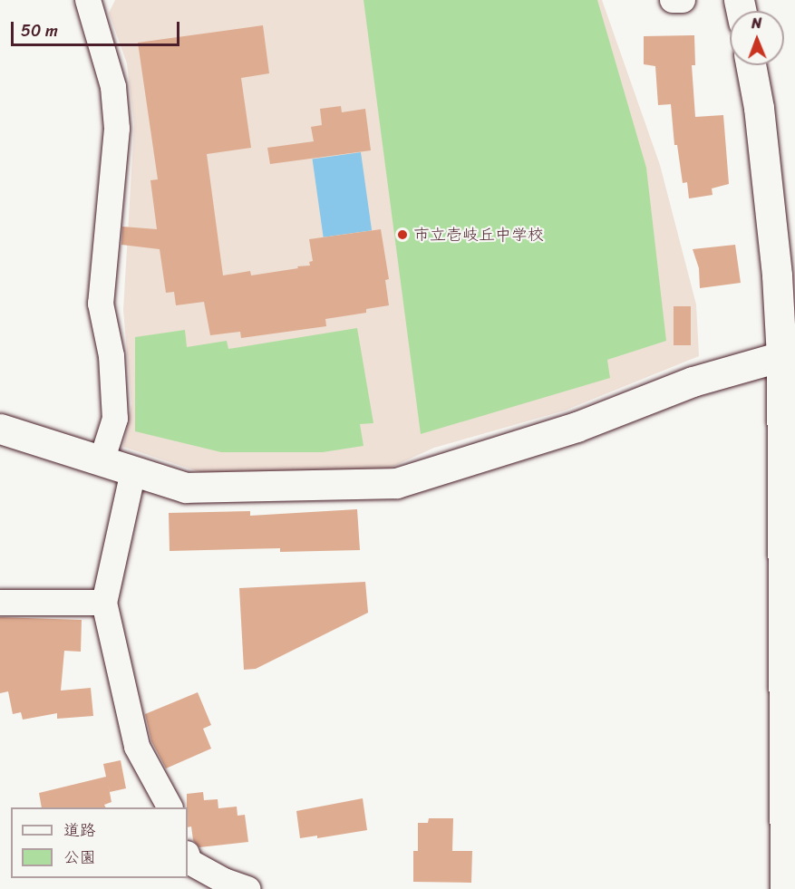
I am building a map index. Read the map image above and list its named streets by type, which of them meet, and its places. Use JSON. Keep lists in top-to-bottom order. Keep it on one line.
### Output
{"places":["市立壱岐丘中学校"],"legend":["道路","公園"],"scale_bar":"50 m","north":"top"}
